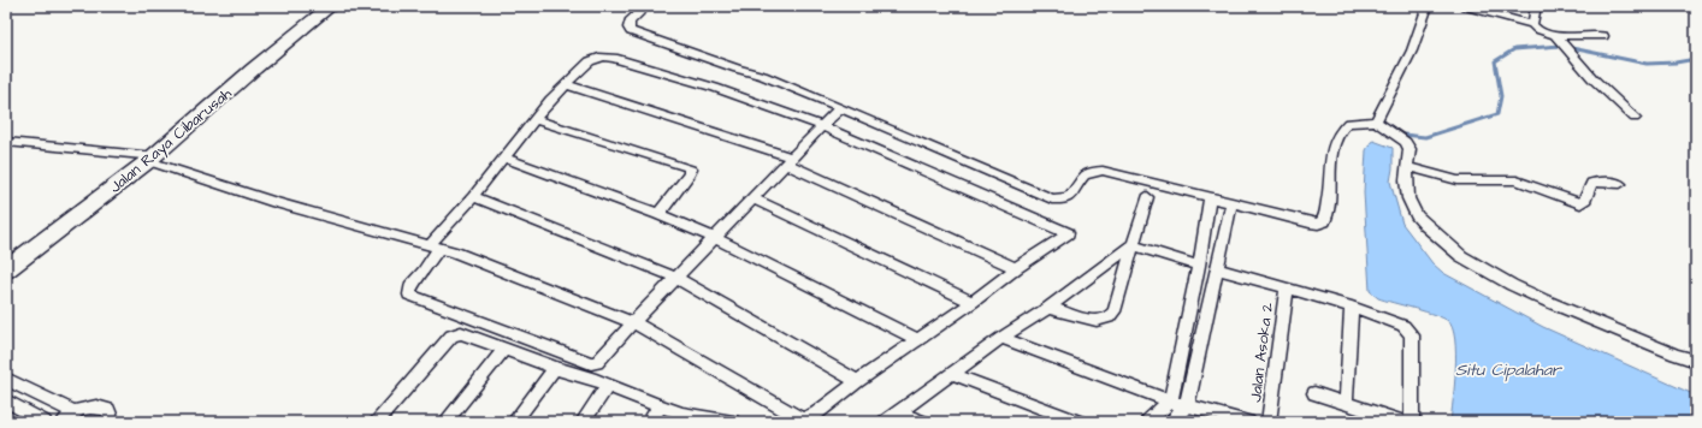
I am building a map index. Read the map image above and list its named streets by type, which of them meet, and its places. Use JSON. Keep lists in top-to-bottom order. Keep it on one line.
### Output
{"streets":{"main road":["Jalan Raya Cibarusah"],"street":["Jalan Asoka 2"]},"water":["Situ Cipalahar"]}
